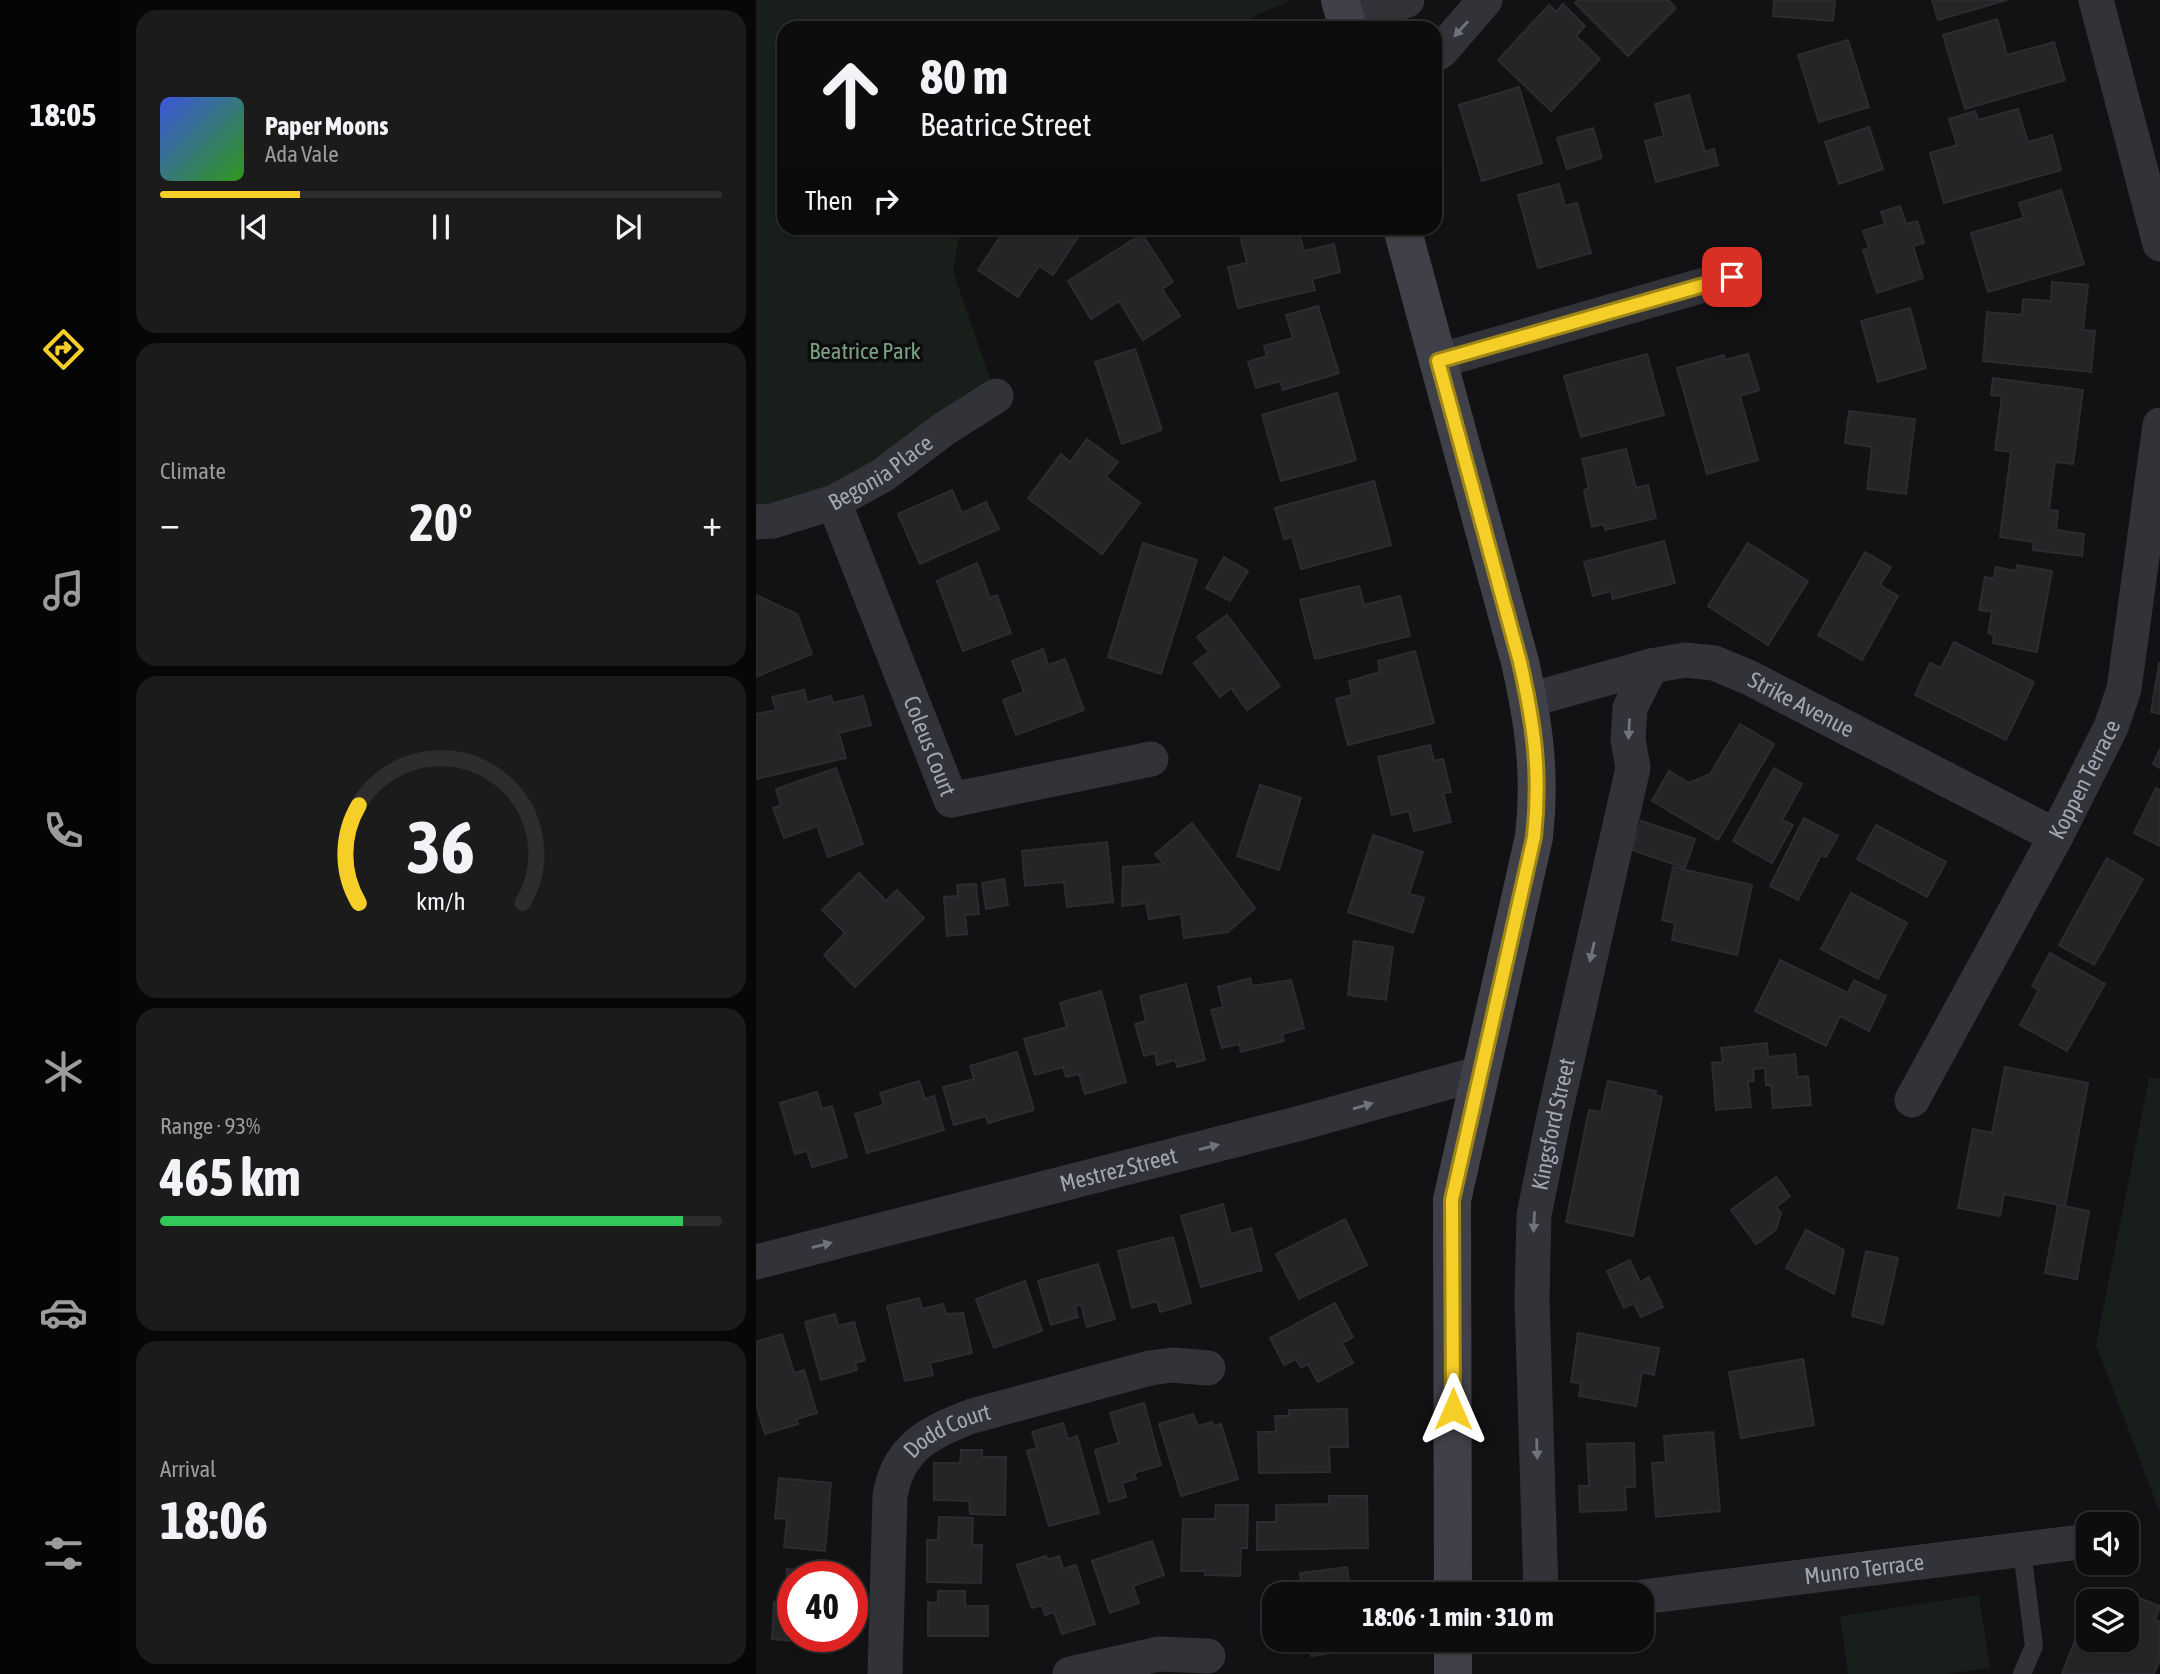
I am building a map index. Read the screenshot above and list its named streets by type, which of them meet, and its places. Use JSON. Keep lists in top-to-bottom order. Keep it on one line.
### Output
{"streets":{"street":["Begonia Place","Strike Avenue","Coleus Court","Koppen Terrace","Kingsford Street","Mestrez Street","Dodd Court","Munro Terrace"]},"crossings":[["Begonia Place","Coleus Court"],["Strike Avenue","Koppen Terrace"],["Strike Avenue","Kingsford Street"]],"one_way":["Mestrez Street"],"parks":["Beatrice Park"],"page":{"tabs":"18:05","turn":["80 m","Beatrice Street"],"song":["Paper Moons","Ada Vale"],"then":"Then","tile":["Climate",["Range · 93%","465 km"],["Arrival","18:06"]],"heat":["−","20°","+"],"limit":"40","trip":"18:06 · 1 min · 310 m","gauge":["36","km/h"]}}
